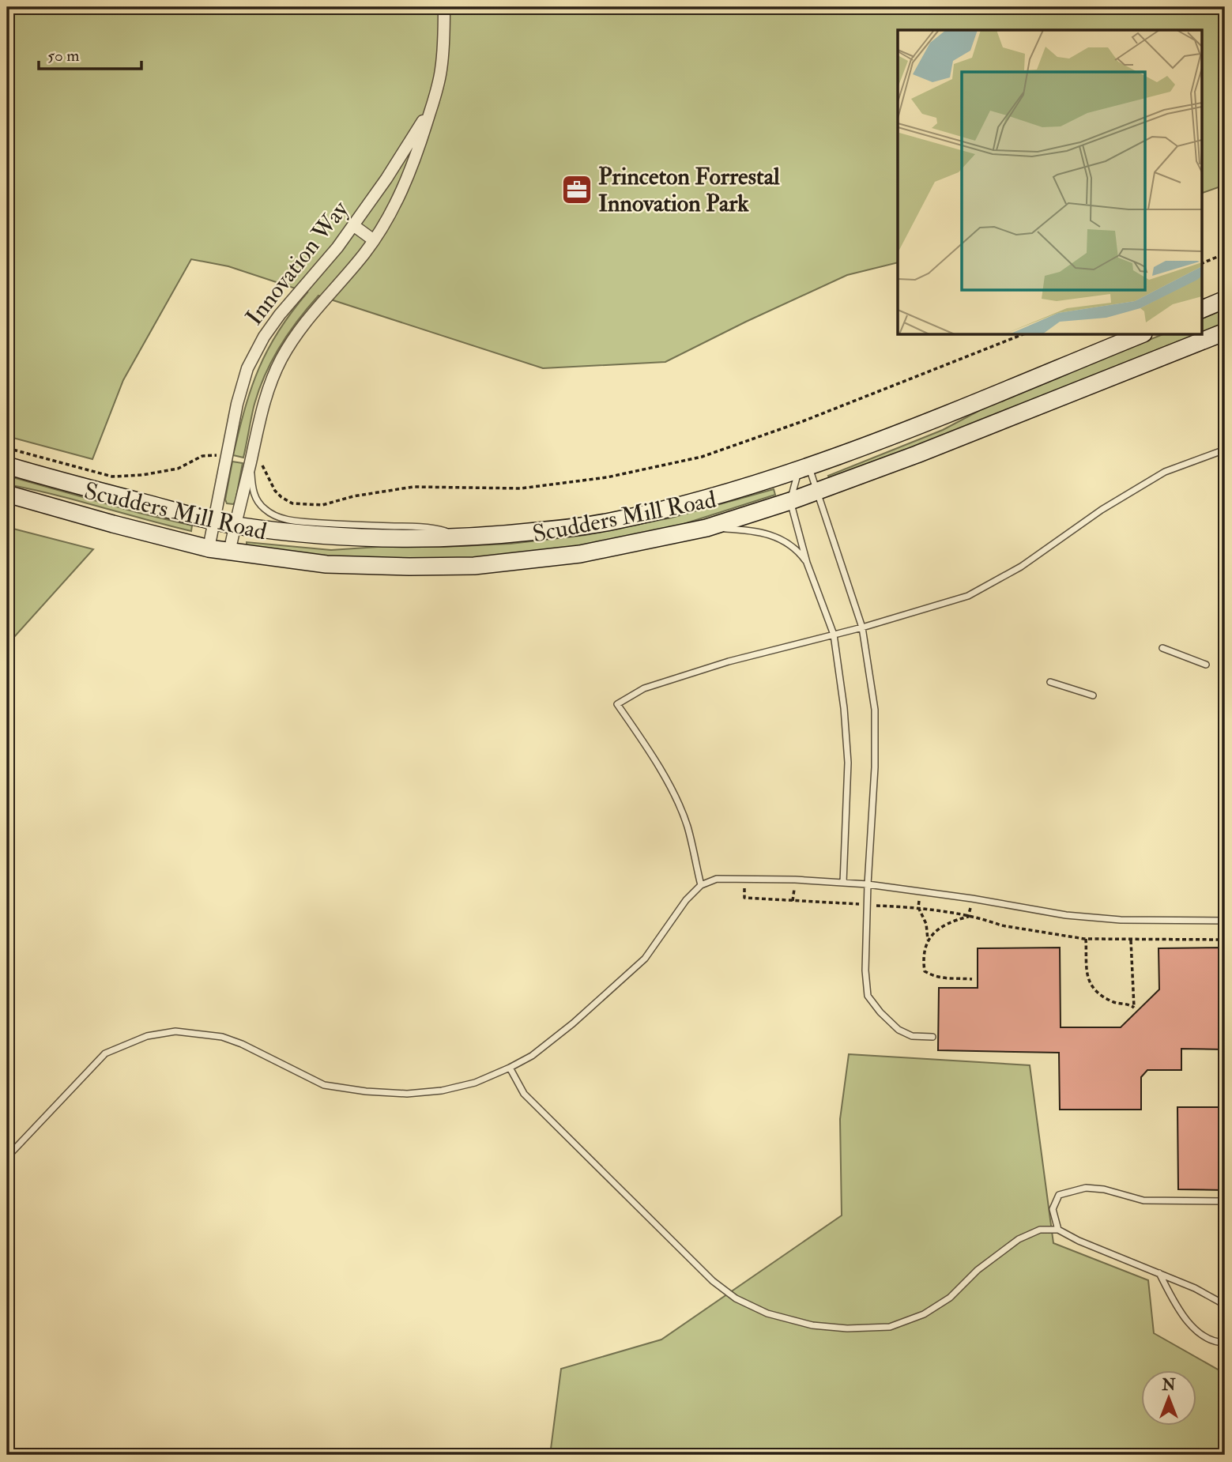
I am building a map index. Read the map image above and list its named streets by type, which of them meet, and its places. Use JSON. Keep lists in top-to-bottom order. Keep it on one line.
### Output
{"streets":{"main road":["Scudders Mill Road"],"street":["Innovation Way"]},"crossings":[["Innovation Way","Scudders Mill Road"]],"places":{"office":["Princeton Forrestal Innovation Park"]},"scale_bar":"50 m","north":"top"}
